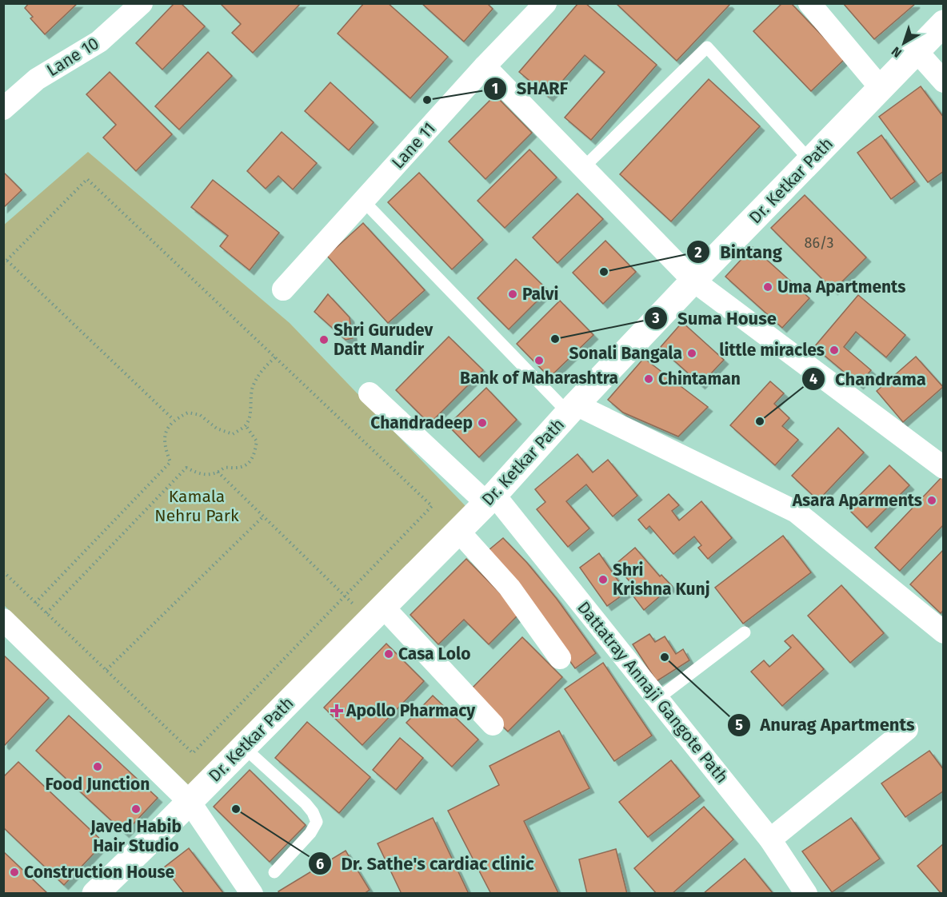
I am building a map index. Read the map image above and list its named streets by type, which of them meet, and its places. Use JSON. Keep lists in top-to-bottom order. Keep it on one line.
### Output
{"streets":{"street":["Lane 10","Lane 11","Dr. Ketkar Path","Dattatray Annaji Gangote Path"]},"crossings":[["Dr. Ketkar Path","Dattatray Annaji Gangote Path"]],"parks":["Kamala Nehru Park"],"places":{"other":["SHARF","Bintang","Uma Apartments","Palvi","Suma House","Shri Gurudev Datt Mandir","little miracles","Sonali Bangala","Bank of Maharashtra","Chintaman","Chandrama","Chandradeep","Asara Aparments","Shri Krishna Kunj","Casa Lolo","Anurag Apartments","Food Junction","Javed Habib Hair Studio","Dr. Sathe's cardiac clinic","Construction House"],"health":["Apollo Pharmacy"]},"house_numbers":["86/3"],"north":"bottom left"}
